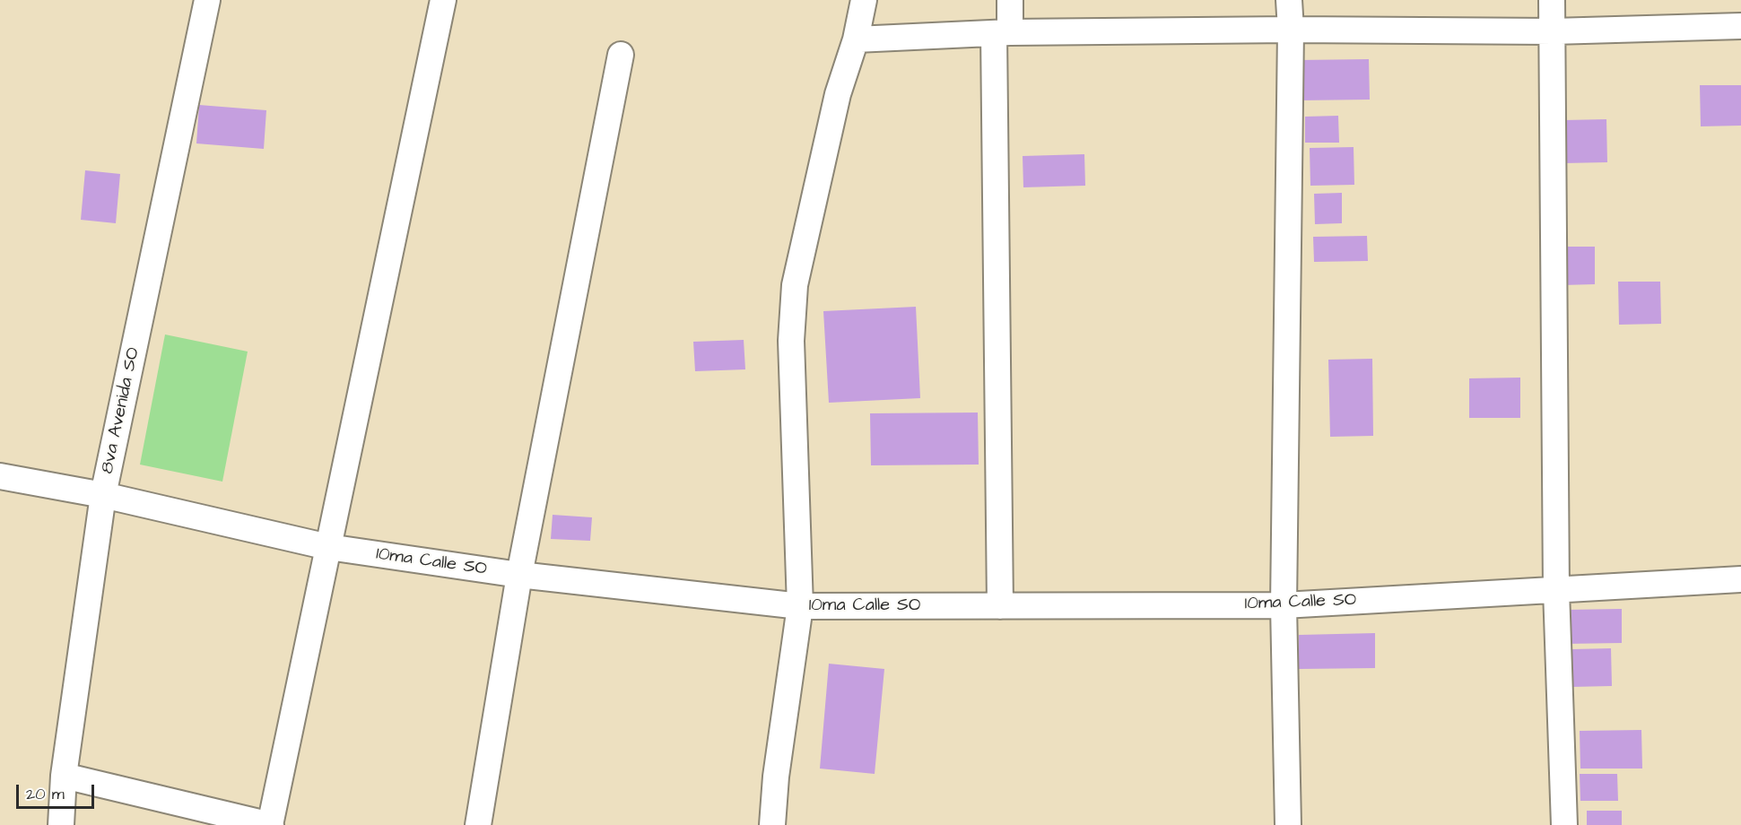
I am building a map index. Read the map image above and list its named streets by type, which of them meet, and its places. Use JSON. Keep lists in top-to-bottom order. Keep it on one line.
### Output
{"streets":{"street":["8va Avenida SO","10ma Calle SO"]},"crossings":[["8va Avenida SO","10ma Calle SO"]],"scale_bar":"20 m"}
